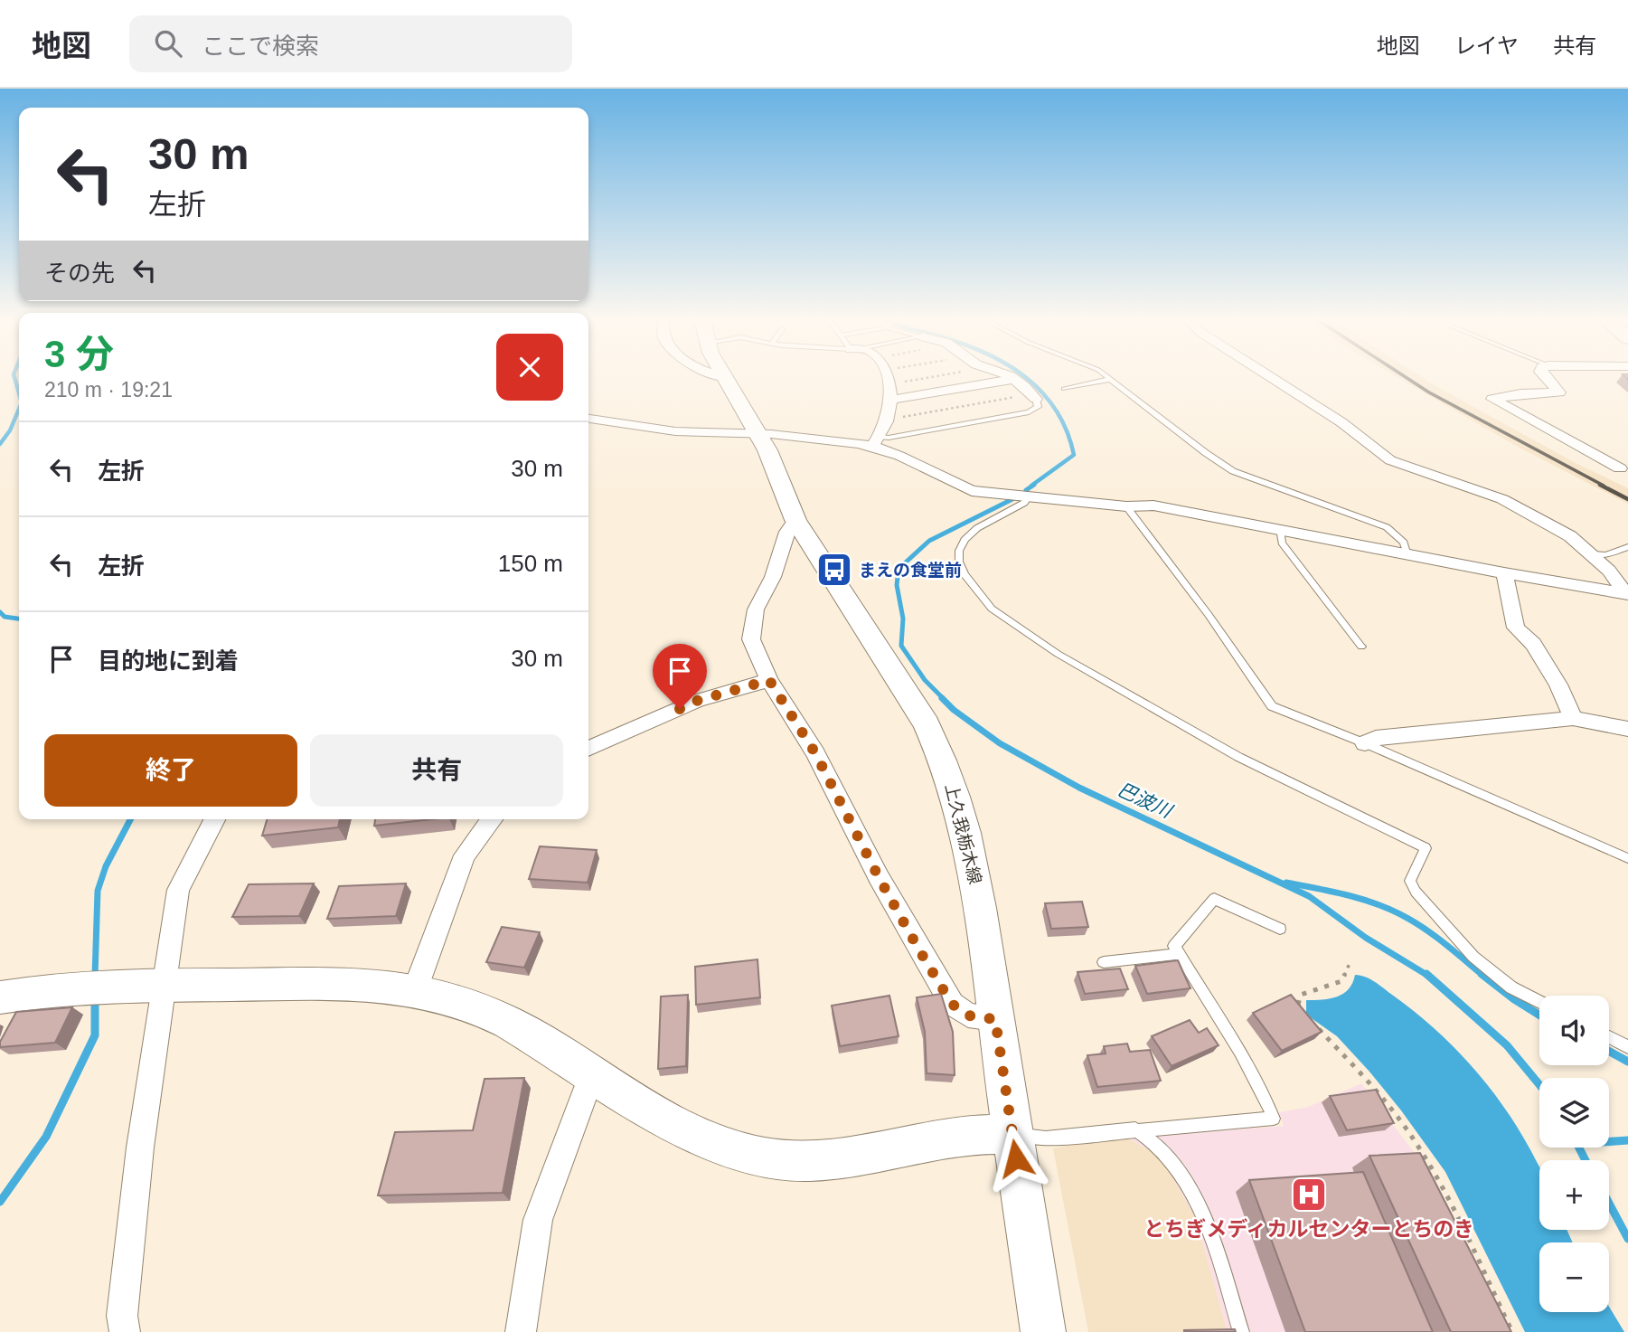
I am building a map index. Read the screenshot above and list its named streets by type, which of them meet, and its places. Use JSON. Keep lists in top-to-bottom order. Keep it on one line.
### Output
{"streets":{"main road":["上久我栃木線"]},"water":["巴波川"],"places":{"bus stop":["まえの食堂前"],"hospital":["とちぎメディカルセンターとちのき"]},"page":{"header":"地図","search":"ここで検索","nav":["地図","レイヤ","共有"],"turn":["30 m","左折"],"then":"その先","heading":["3 分","210 m · 19:21"],"list":[{"name":"左折","value":"30 m"},{"name":"左折","value":"150 m"},{"name":"目的地に到着","value":"30 m"}],"buttons":["終了","共有"],"map_buttons":["+","−"]}}
